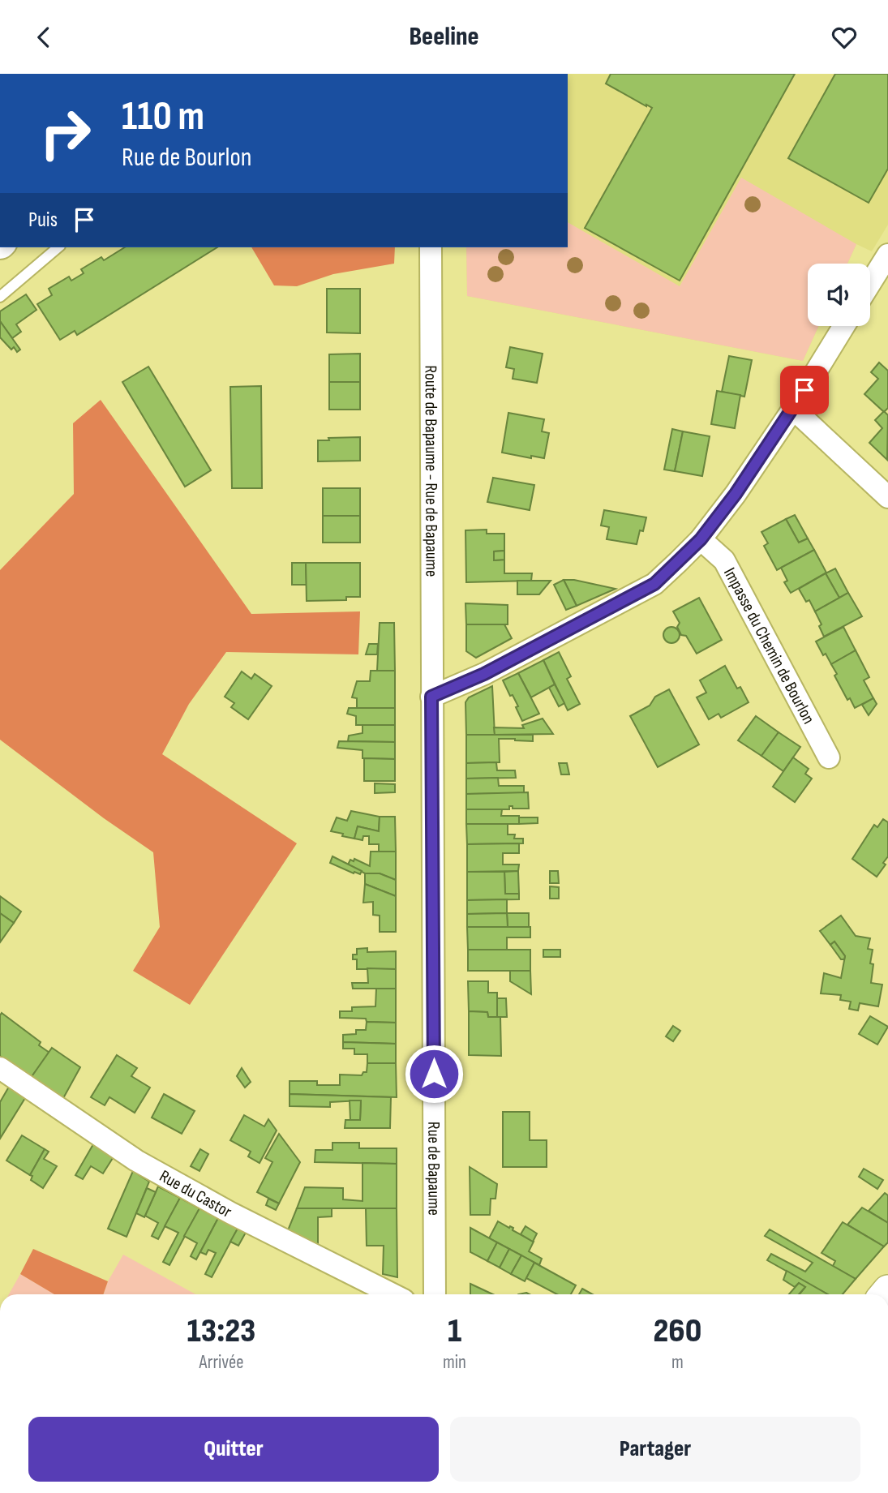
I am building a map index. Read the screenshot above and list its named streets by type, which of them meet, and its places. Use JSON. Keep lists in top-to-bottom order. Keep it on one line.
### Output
{"streets":{"street":["Route de Bapaume - Rue de Bapaume","Impasse du Chemin de Bourlon","Rue de Bapaume","Rue du Castor"]},"crossings":[["Route de Bapaume - Rue de Bapaume","Rue de Bapaume"]],"page":{"header":"Beeline","turn":["110 m","Rue de Bourlon"],"then":"Puis","eta":["13:23","Arrivée","1","min","260","m"],"buttons":["Quitter","Partager"]}}
